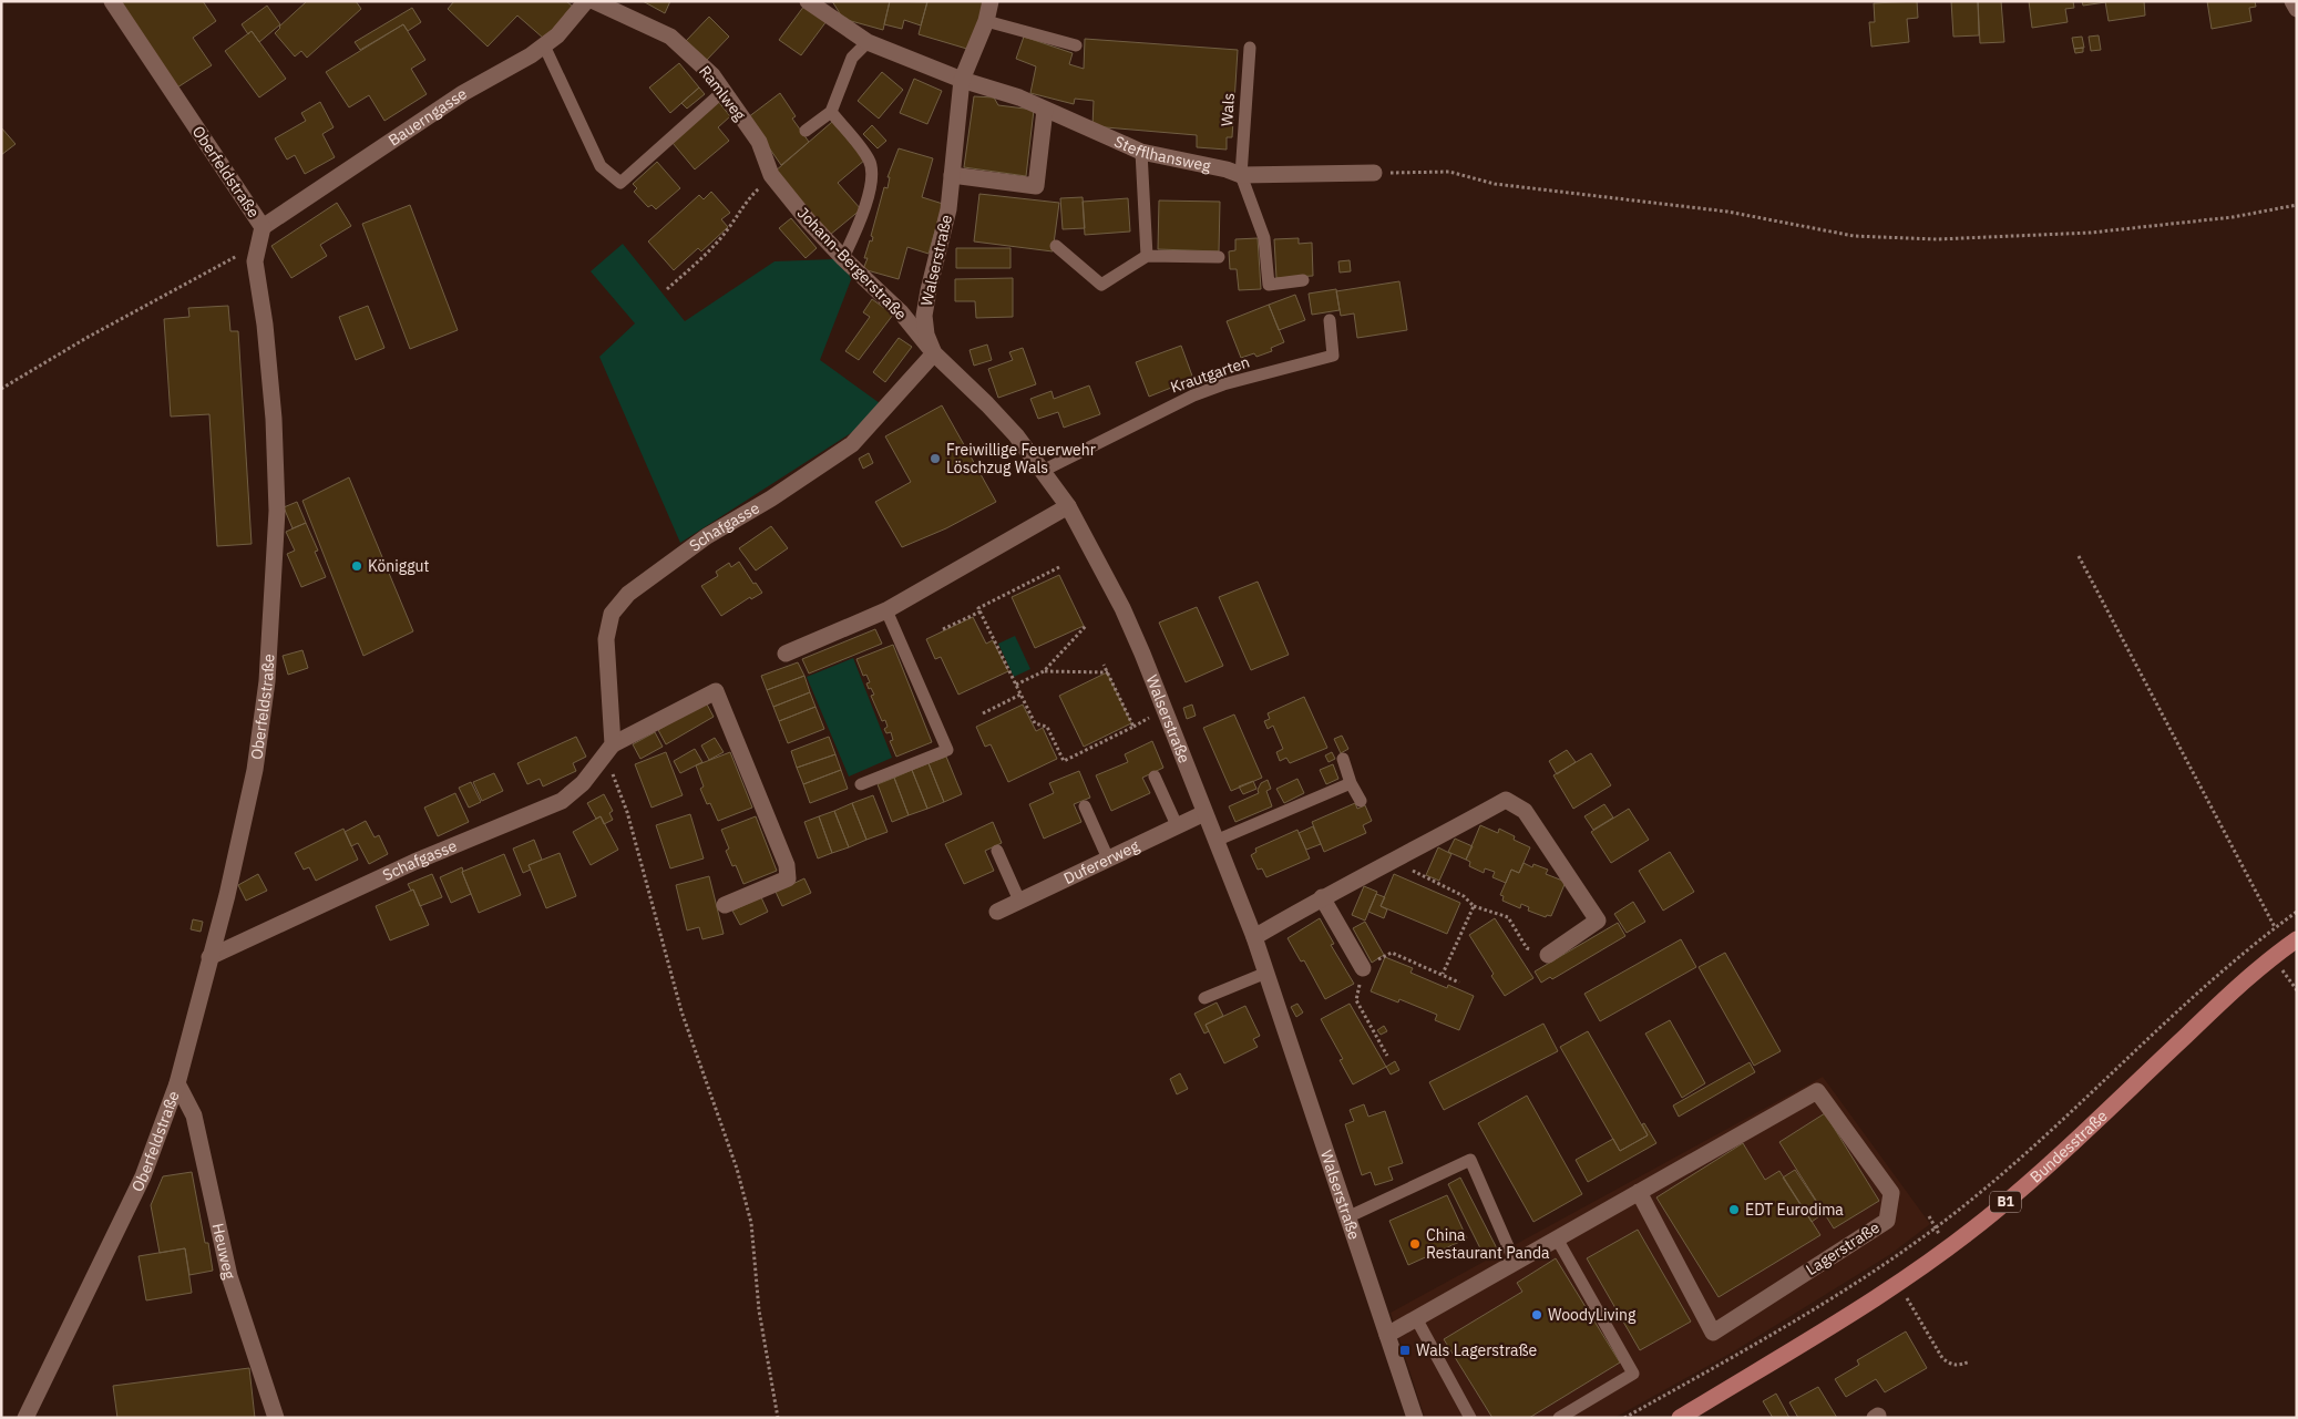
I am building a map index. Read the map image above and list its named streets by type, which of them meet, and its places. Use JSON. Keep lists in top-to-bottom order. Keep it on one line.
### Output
{"streets":{"main road":["Bundesstraße","B1"],"street":["Ramlweg","Bauerngasse","Stefflhansweg","Oberfeldstraße","Walserstraße","Johann-Bergerstraße","Schafgasse","Dufererweg","Lagerstraße","Heuweg"],"lane":["Wals","Krautgarten"]},"crossings":[["Ramlweg","Johann-Bergerstraße"],["Wals","Stefflhansweg"],["Bauerngasse","Oberfeldstraße"],["Stefflhansweg","Walserstraße"],["Oberfeldstraße","Schafgasse"],["Oberfeldstraße","Heuweg"],["Walserstraße","Johann-Bergerstraße"],["Walserstraße","Krautgarten"],["Walserstraße","Schafgasse"],["Walserstraße","Dufererweg"],["Walserstraße","Lagerstraße"],["Johann-Bergerstraße","Schafgasse"]],"places":{"other":["Freiwillige Feuerwehr Löschzug Wals","Königgut","EDT Eurodima","China Restaurant Panda","WoodyLiving"],"transit":["Wals Lagerstraße"]}}
